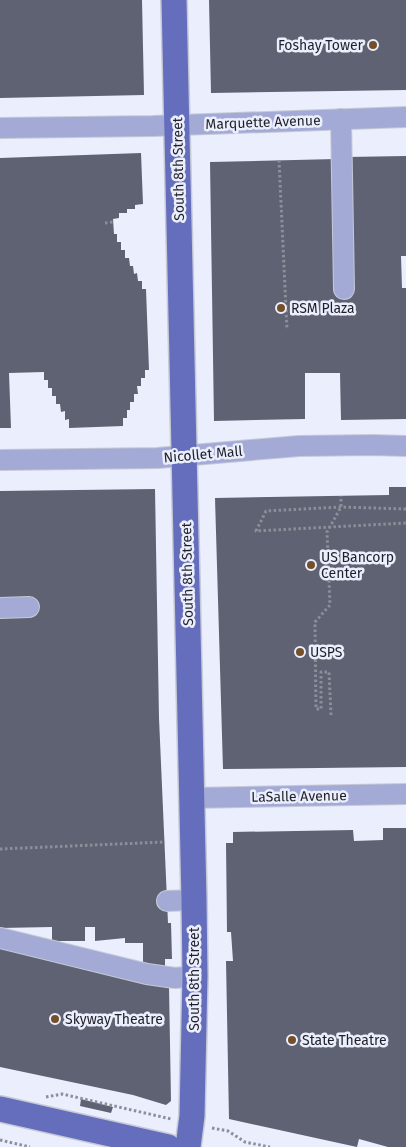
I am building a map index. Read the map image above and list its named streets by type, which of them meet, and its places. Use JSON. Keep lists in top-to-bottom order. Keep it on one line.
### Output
{"streets":{"main road":["South 8th Street"],"street":["Marquette Avenue","Nicollet Mall","LaSalle Avenue"]},"crossings":[["Marquette Avenue","South 8th Street"],["South 8th Street","Nicollet Mall"],["South 8th Street","LaSalle Avenue"]],"places":["Foshay Tower","RSM Plaza","US Bancorp Center","USPS","Skyway Theatre","State Theatre"]}
